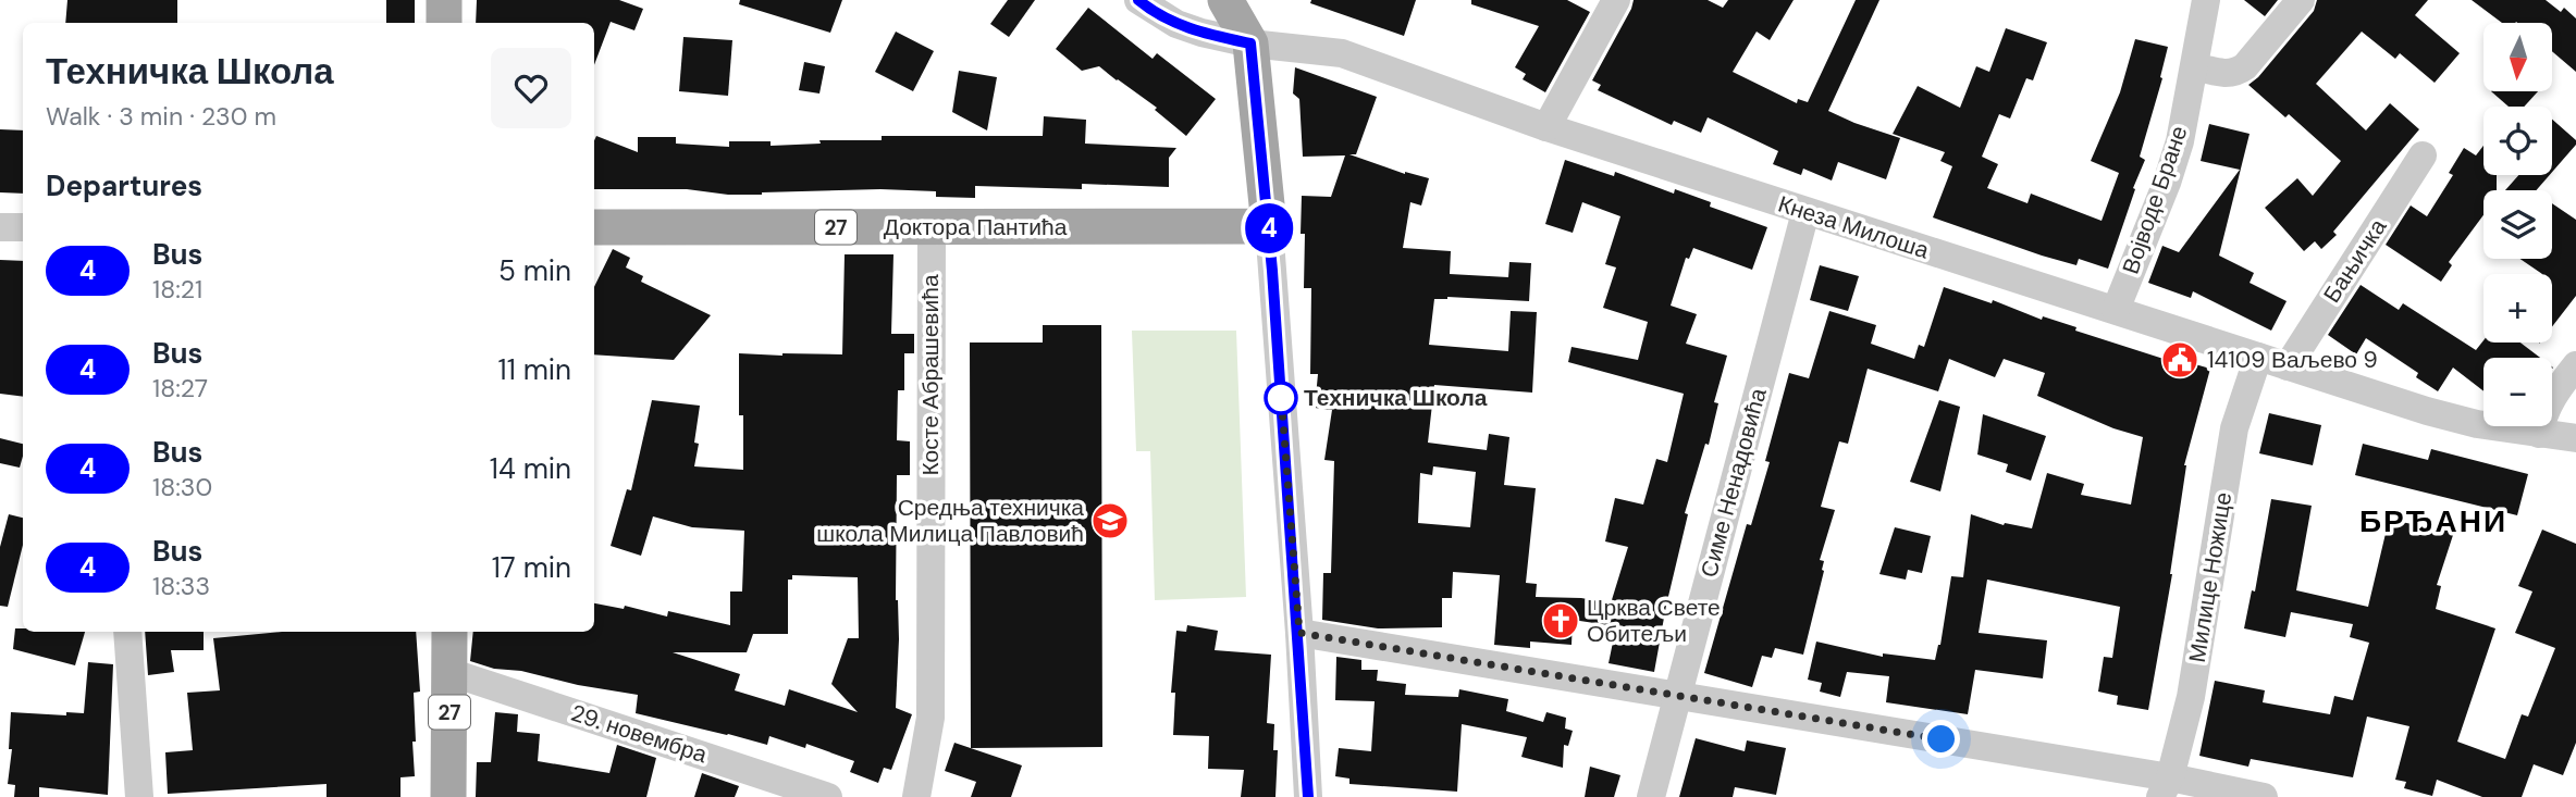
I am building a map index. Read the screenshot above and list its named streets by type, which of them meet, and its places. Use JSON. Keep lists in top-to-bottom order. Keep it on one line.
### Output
{"streets":{"main road":["27","Доктора Пантића"],"street":["Војводе Бране","Кнеза Милоша","Бањичка","Косте Абрашевића","Симе Ненадовића","Милице Ножице","29. новембра"]},"crossings":[["Војводе Бране","Кнеза Милоша"],["27","29. новембра"],["Доктора Пантића","Косте Абрашевића"],["Кнеза Милоша","Бањичка"],["Кнеза Милоша","Симе Ненадовића"],["Кнеза Милоша","Милице Ножице"]],"districts":["БРЂАНИ"],"places":{"public building":["14109 Ваљево 9"],"other":["Техничка Школа"],"school or university":["Средња техничка школа Милица Павловић"],"church":["Црква Свете Обитељи"]},"lines":["bus line 4"],"north":"bottom","page":{"on_map":"4","map_buttons":["+","−"],"heading":[["Техничка Школа","Walk · 3 min · 230 m"],"Departures"],"list":[{"mark":"4","name":"Bus","note":"18:21","value":"5 min"},{"mark":"4","name":"Bus","note":"18:27","value":"11 min"},{"mark":"4","name":"Bus","note":"18:30","value":"14 min"},{"mark":"4","name":"Bus","note":"18:33","value":"17 min"}]}}
